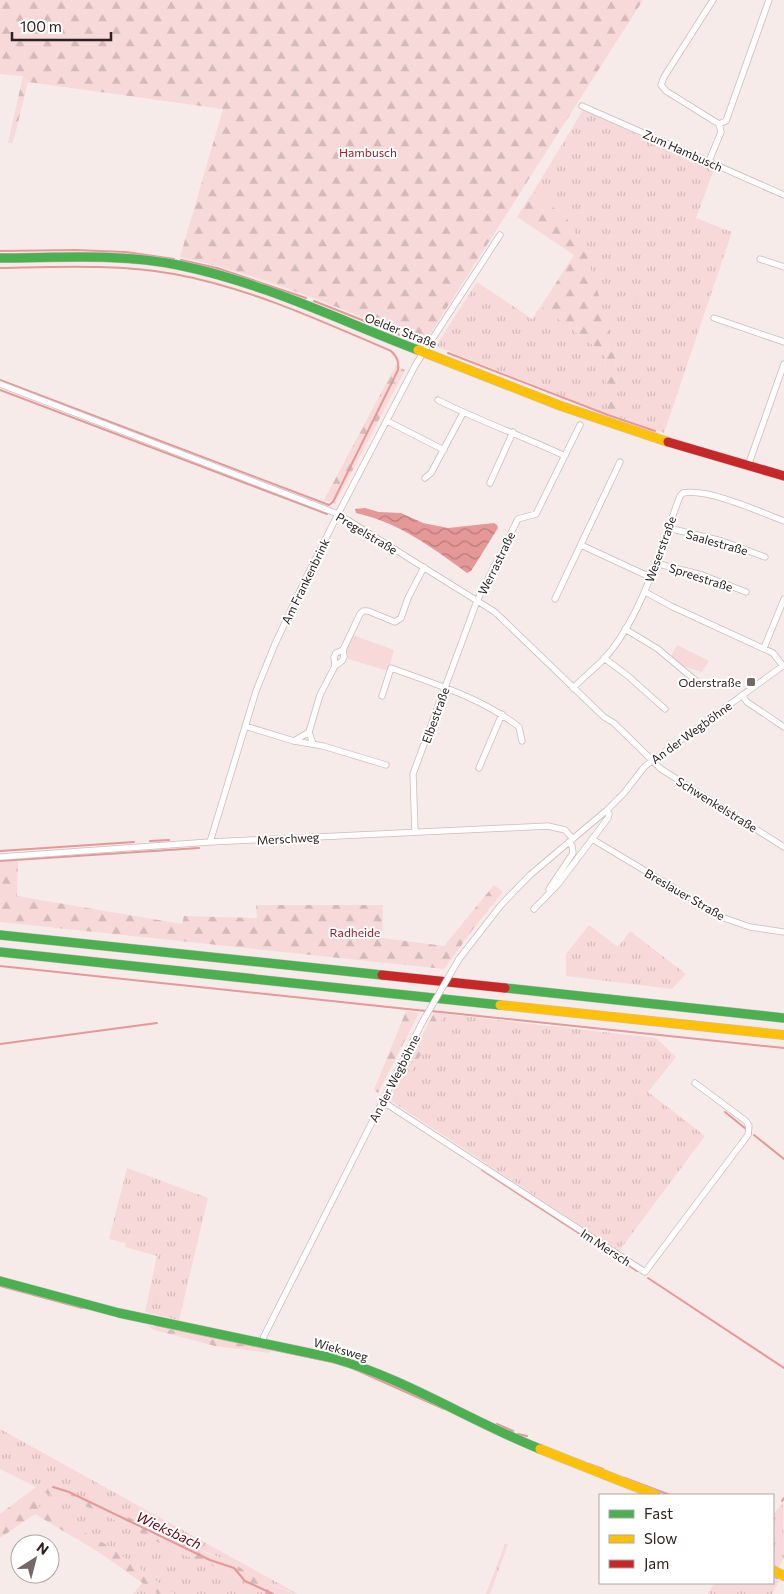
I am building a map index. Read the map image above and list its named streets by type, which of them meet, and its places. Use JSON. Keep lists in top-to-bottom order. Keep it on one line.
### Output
{"streets":{"main road":["Oelder Straße","Wieksweg"],"street":["Zum Hambusch","Pregelstraße","Saalestraße","Weserstraße","Werrastraße","Spreestraße","Am Frankenbrink","Elbestraße","An der Wegböhne","Schwenkelstraße","Merschweg","Breslauer Straße","Im Mersch"]},"crossings":[["Oelder Straße","Am Frankenbrink"],["Pregelstraße","Weserstraße"],["Pregelstraße","Werrastraße"],["Pregelstraße","Am Frankenbrink"],["Pregelstraße","Elbestraße"],["Pregelstraße","An der Wegböhne"],["Pregelstraße","Schwenkelstraße"],["Saalestraße","Weserstraße"],["Weserstraße","Spreestraße"],["Werrastraße","Elbestraße"],["Am Frankenbrink","Merschweg"],["Elbestraße","Merschweg"],["An der Wegböhne","Schwenkelstraße"],["An der Wegböhne","Merschweg"],["An der Wegböhne","Breslauer Straße"],["An der Wegböhne","Im Mersch"],["An der Wegböhne","Wieksweg"]],"water":["Wieksbach"],"parks":["Hambusch","Radheide"],"places":{"transit":["Oderstraße"]},"legend":["Fast","Slow","Jam"],"scale_bar":"100 m","north":"top right"}
